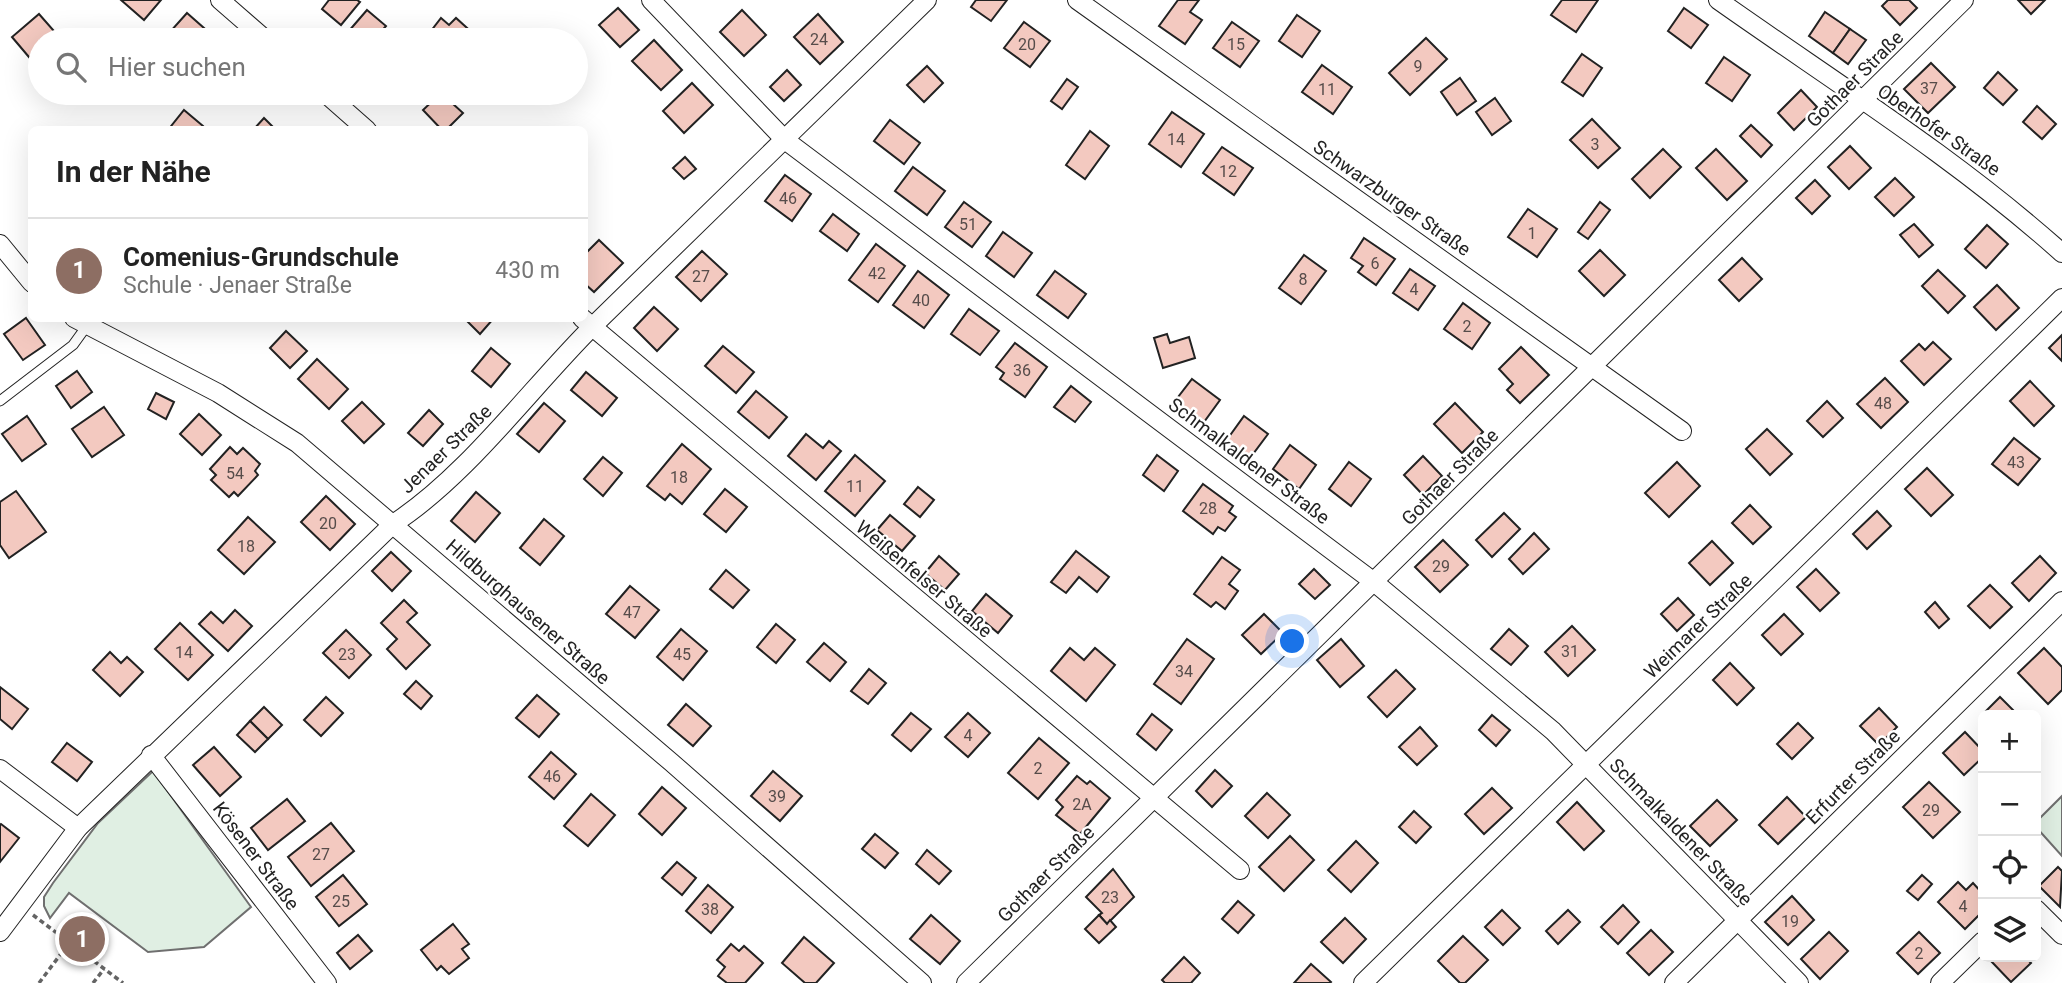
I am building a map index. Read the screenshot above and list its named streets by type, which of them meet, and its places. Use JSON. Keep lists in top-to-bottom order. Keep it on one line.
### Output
{"streets":{"street":["Gothaer Straße","Oberhofer Straße","Schwarzburger Straße","Jenaer Straße","Schmalkaldener Straße","Weißenfelser Straße","Hildburghausener Straße","Weimarer Straße","Erfurter Straße","Kösener Straße"]},"crossings":[["Gothaer Straße","Oberhofer Straße"],["Gothaer Straße","Schwarzburger Straße"],["Gothaer Straße","Schmalkaldener Straße"],["Gothaer Straße","Weißenfelser Straße"],["Jenaer Straße","Schmalkaldener Straße"],["Jenaer Straße","Weißenfelser Straße"],["Jenaer Straße","Hildburghausener Straße"],["Jenaer Straße","Kösener Straße"],["Schmalkaldener Straße","Weimarer Straße"],["Schmalkaldener Straße","Erfurter Straße"]],"house_numbers":["24","20","15","9","37","11","14","3","12","46","51","1","6","42","27","8","4","40","2","36","48","43","54","18","11","28","20","18","29","47","31","14","23","45","34","4","2","46","39","2A","29","27","23","25","4","38","19","2"],"page":{"search":"Hier suchen","heading":"In der Nähe","list":[{"mark":"1","name":"Comenius-Grundschule","note":"Schule · Jenaer Straße","value":"430 m"}],"map_buttons":["+","−"],"pins":"1"}}
